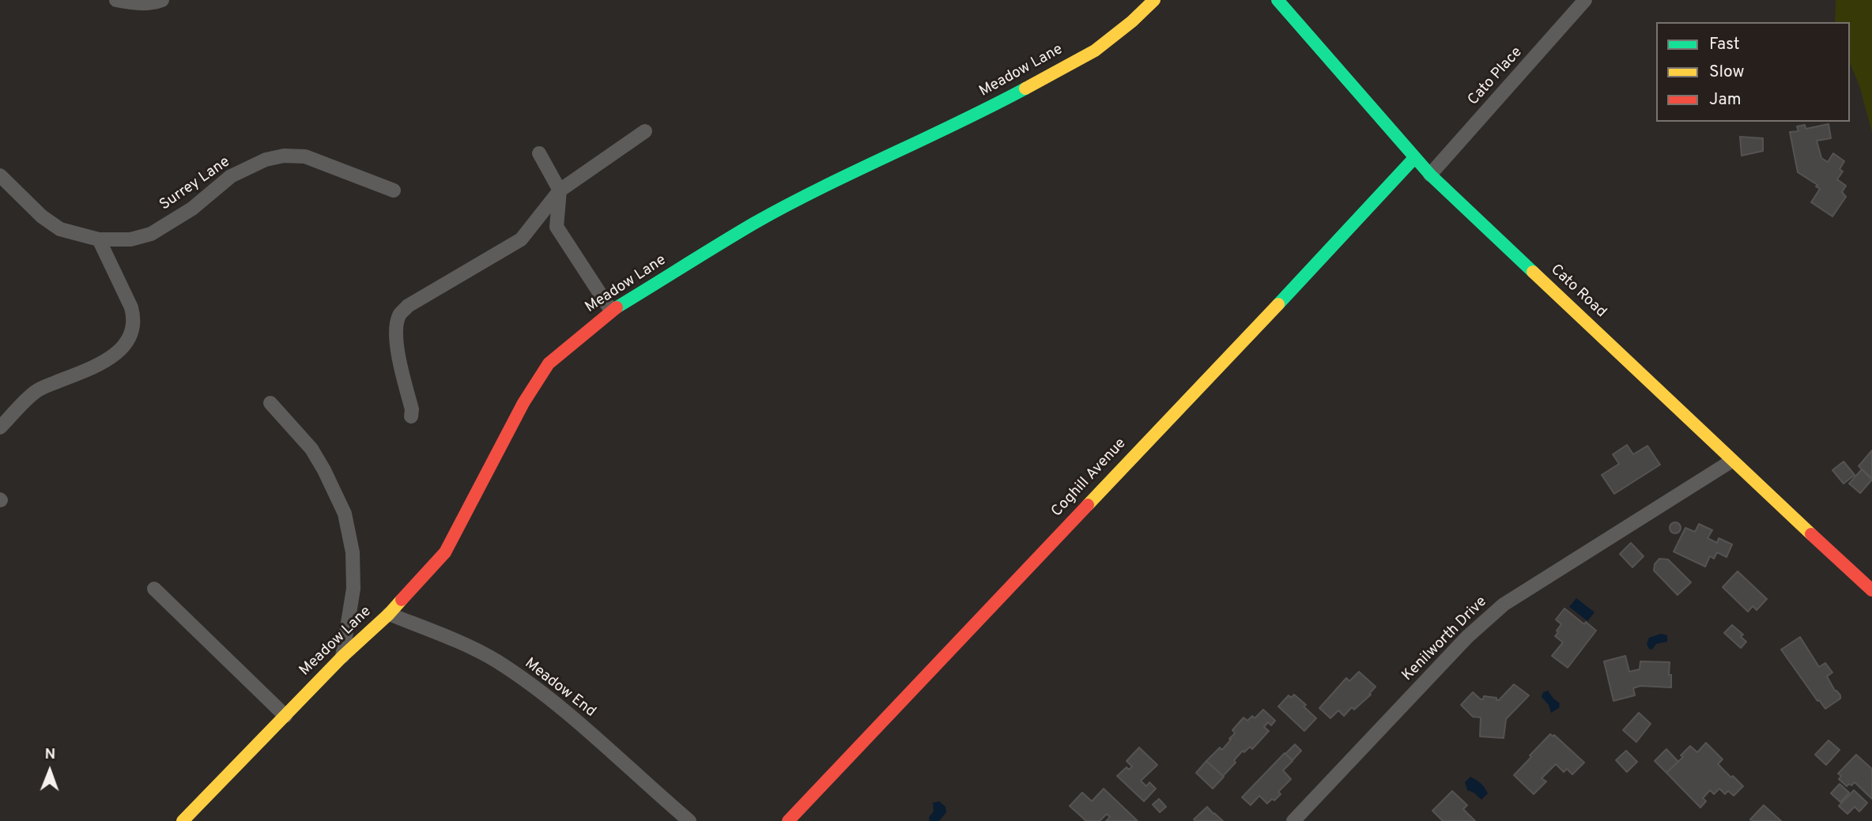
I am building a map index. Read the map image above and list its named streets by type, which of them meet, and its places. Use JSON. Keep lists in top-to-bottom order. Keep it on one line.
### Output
{"streets":{"street":["Meadow Lane","Cato Place","Surrey Lane","Cato Road","Coghill Avenue","Kenilworth Drive","Meadow End"]},"crossings":[["Meadow Lane","Meadow End"],["Cato Place","Cato Road"],["Cato Road","Coghill Avenue"],["Cato Road","Kenilworth Drive"]],"legend":["Fast","Slow","Jam"],"north":"top"}
